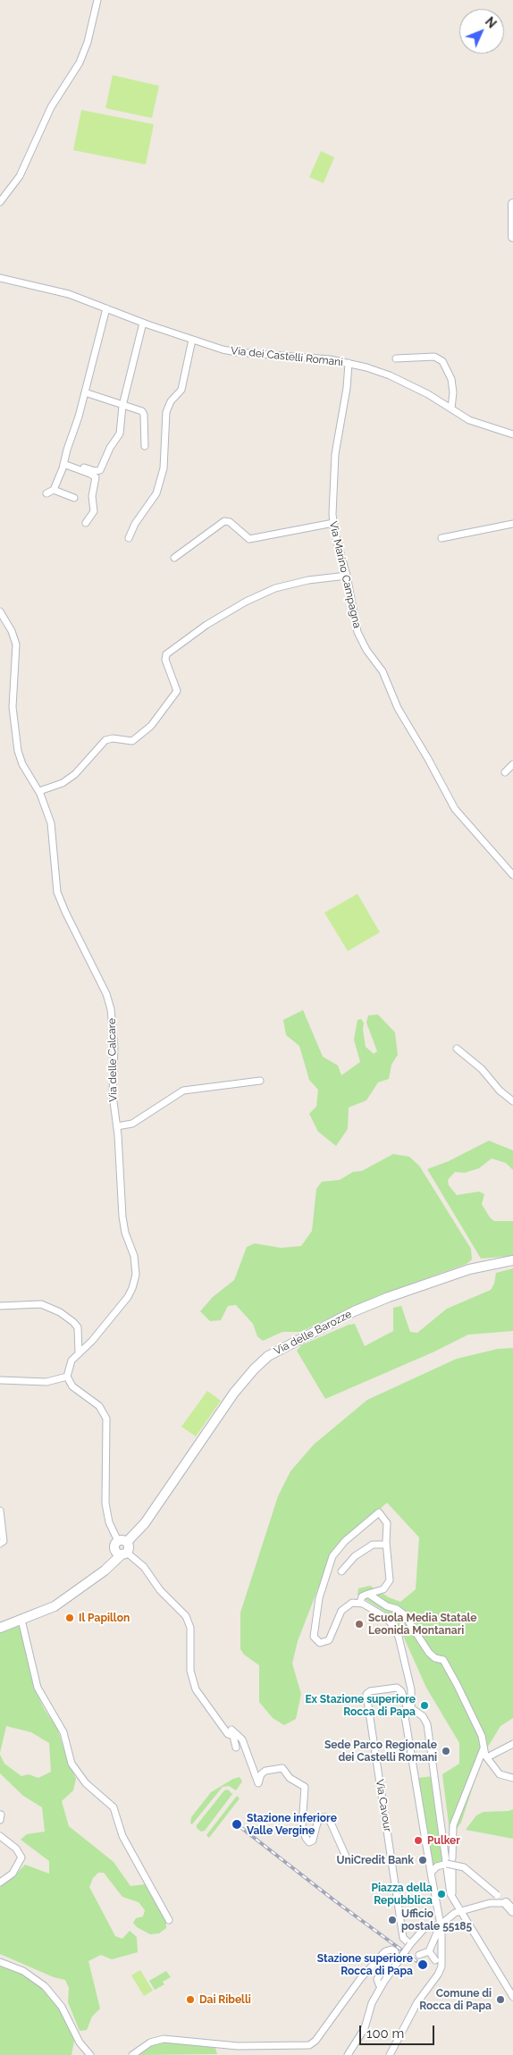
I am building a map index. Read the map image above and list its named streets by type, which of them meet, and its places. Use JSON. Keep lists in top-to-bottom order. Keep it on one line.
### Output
{"streets":{"main road":["Via delle Barozze"],"street":["Via dei Castelli Romani","Via Marino Campagna","Via delle Calcare","Via Cavour"]},"crossings":[["Via dei Castelli Romani","Via Marino Campagna"]],"places":["Il Papillon","Scuola Media Statale Leonida Montanari","Ex Stazione superiore Rocca di Papa","Sede Parco Regionale dei Castelli Romani","Stazione inferiore Valle Vergine","Pulker","UniCredit Bank","Piazza della Repubblica","Ufficio postale 55185","Stazione superiore Rocca di Papa","Dai Ribelli","Comune di Rocca di Papa"],"scale_bar":"100 m","north":"top right"}
